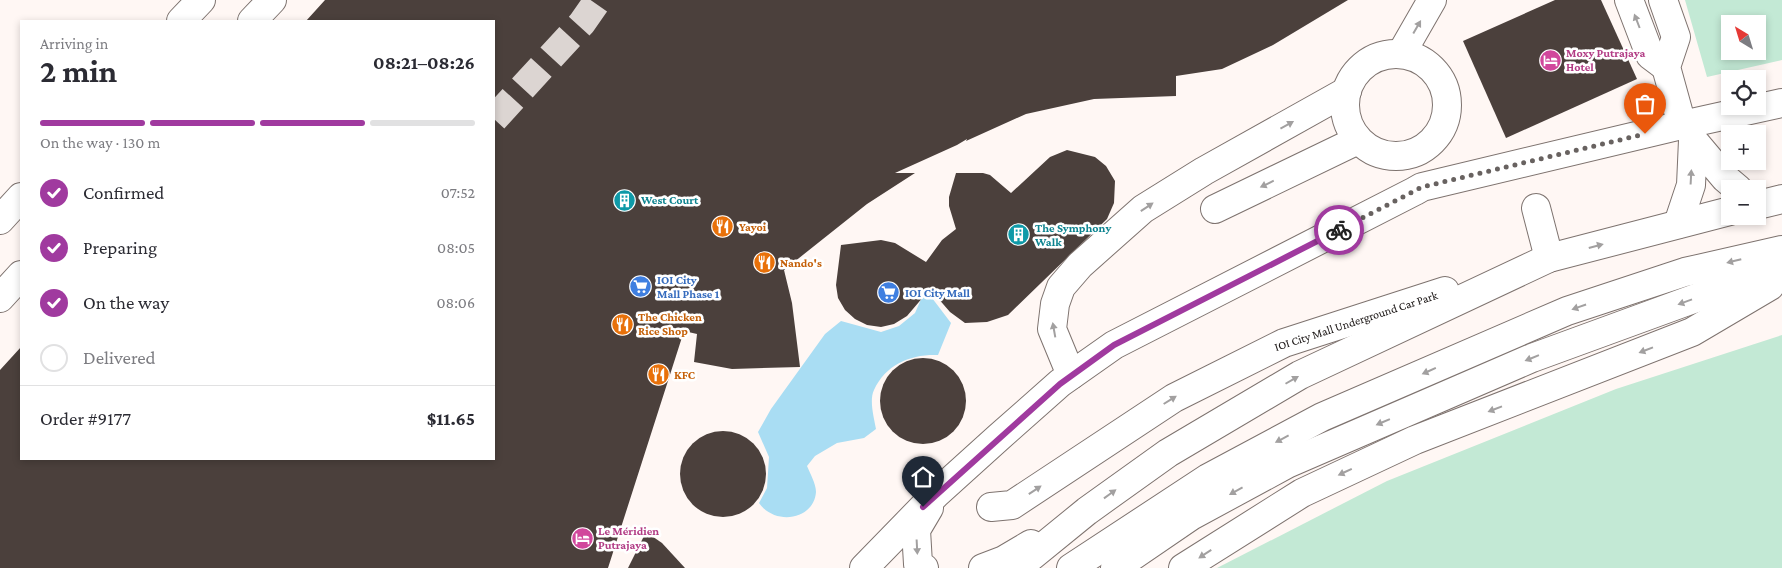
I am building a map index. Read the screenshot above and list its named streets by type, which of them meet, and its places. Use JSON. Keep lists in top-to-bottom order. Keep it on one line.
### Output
{"streets":{"street":["IOI City Mall Underground Car Park"]},"places":{"hotel":["Moxy Putrajaya Hotel","Le Méridien Putrajaya"],"building":["West Court","The Symphony Walk"],"restaurant":["Yayoi","Nando's","The Chicken Rice Shop","KFC"],"supermarket":["IOI City Mall Phase 1","IOI City Mall"]},"north":"top left","page":{"map_buttons":["+","−"],"heading":["2 min","Arriving in","08:21–08:26"],"panel":["Order #9177","$11.65"],"bar":"On the way · 130 m","list":[["Confirmed","07:52"],["Preparing","08:05"],["On the way","08:06"],"Delivered"]}}
